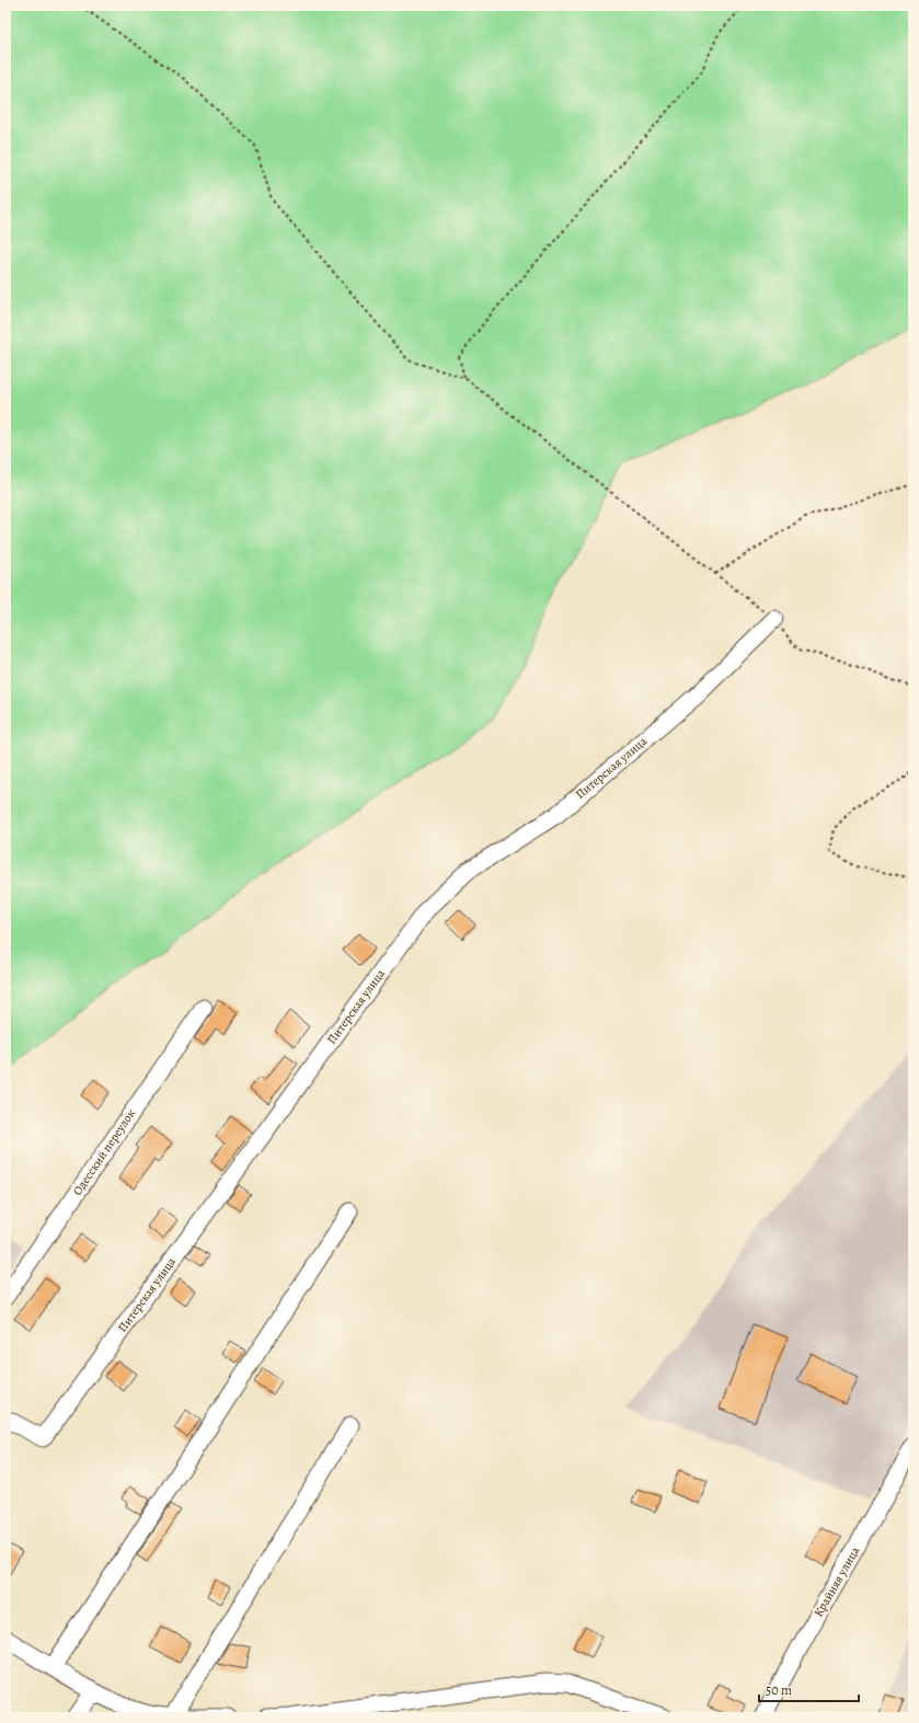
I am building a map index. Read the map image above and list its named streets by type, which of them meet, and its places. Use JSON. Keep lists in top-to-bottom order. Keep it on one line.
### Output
{"streets":{"street":["Питерская улица","Одесский переулок","Крайняя улица"]},"scale_bar":"50 m"}
